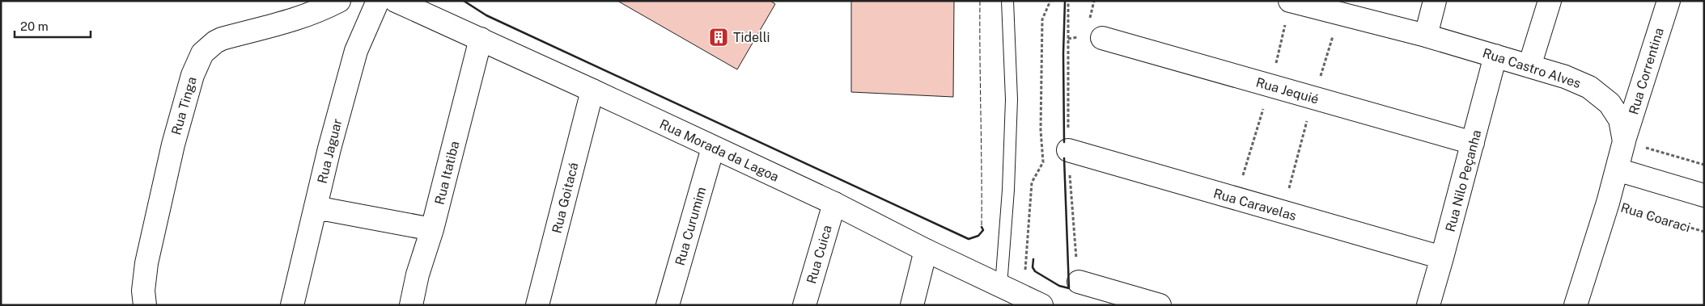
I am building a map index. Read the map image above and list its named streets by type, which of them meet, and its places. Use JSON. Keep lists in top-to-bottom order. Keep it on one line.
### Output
{"streets":{"street":["Rua Castro Alves","Rua Correntina","Rua Jequié","Rua Tinga","Rua Morada da Lagoa","Rua Jaguar","Rua Itatiba","Rua Nilo Peçanha","Rua Goitacá","Rua Caravelas","Rua Curumim","Rua Cuica"],"path":["Rua Coaraci"]},"crossings":[["Rua Castro Alves","Rua Correntina"],["Rua Castro Alves","Rua Nilo Peçanha"],["Rua Castro Alves","Rua Coaraci"],["Rua Jequié","Rua Nilo Peçanha"],["Rua Morada da Lagoa","Rua Itatiba"],["Rua Morada da Lagoa","Rua Goitacá"],["Rua Morada da Lagoa","Rua Curumim"],["Rua Morada da Lagoa","Rua Cuica"],["Rua Nilo Peçanha","Rua Caravelas"]],"places":{"building":["Tidelli"]},"scale_bar":"20 m"}
